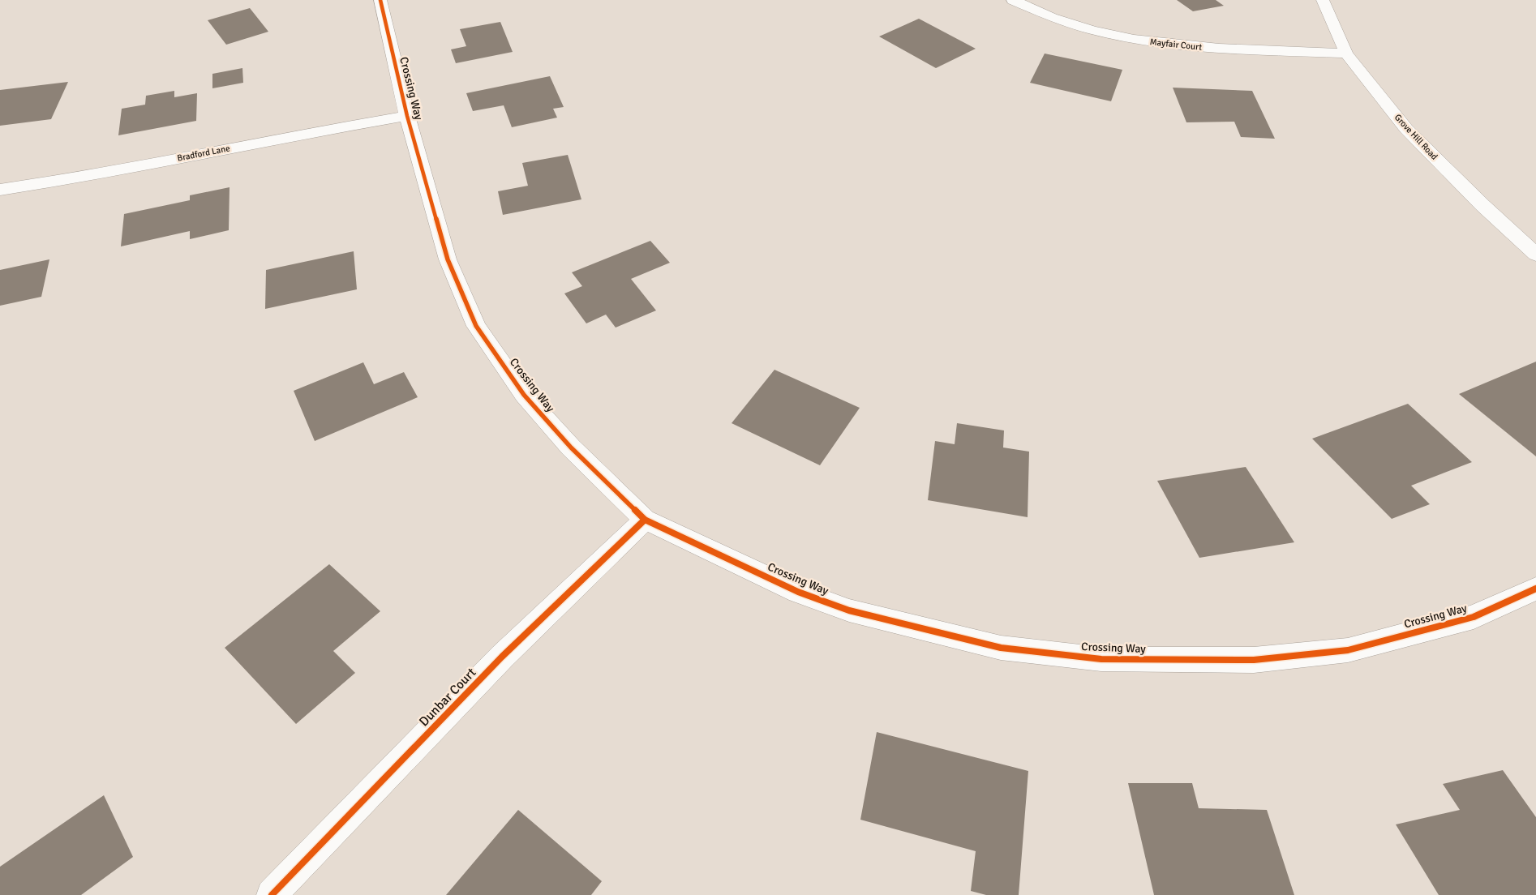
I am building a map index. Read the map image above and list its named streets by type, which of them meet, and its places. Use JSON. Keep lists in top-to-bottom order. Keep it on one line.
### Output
{"streets":{"street":["Mayfair Court","Crossing Way","Grove Hill Road","Bradford Lane","Dunbar Court"]},"crossings":[["Mayfair Court","Grove Hill Road"],["Crossing Way","Bradford Lane"],["Crossing Way","Dunbar Court"]]}
